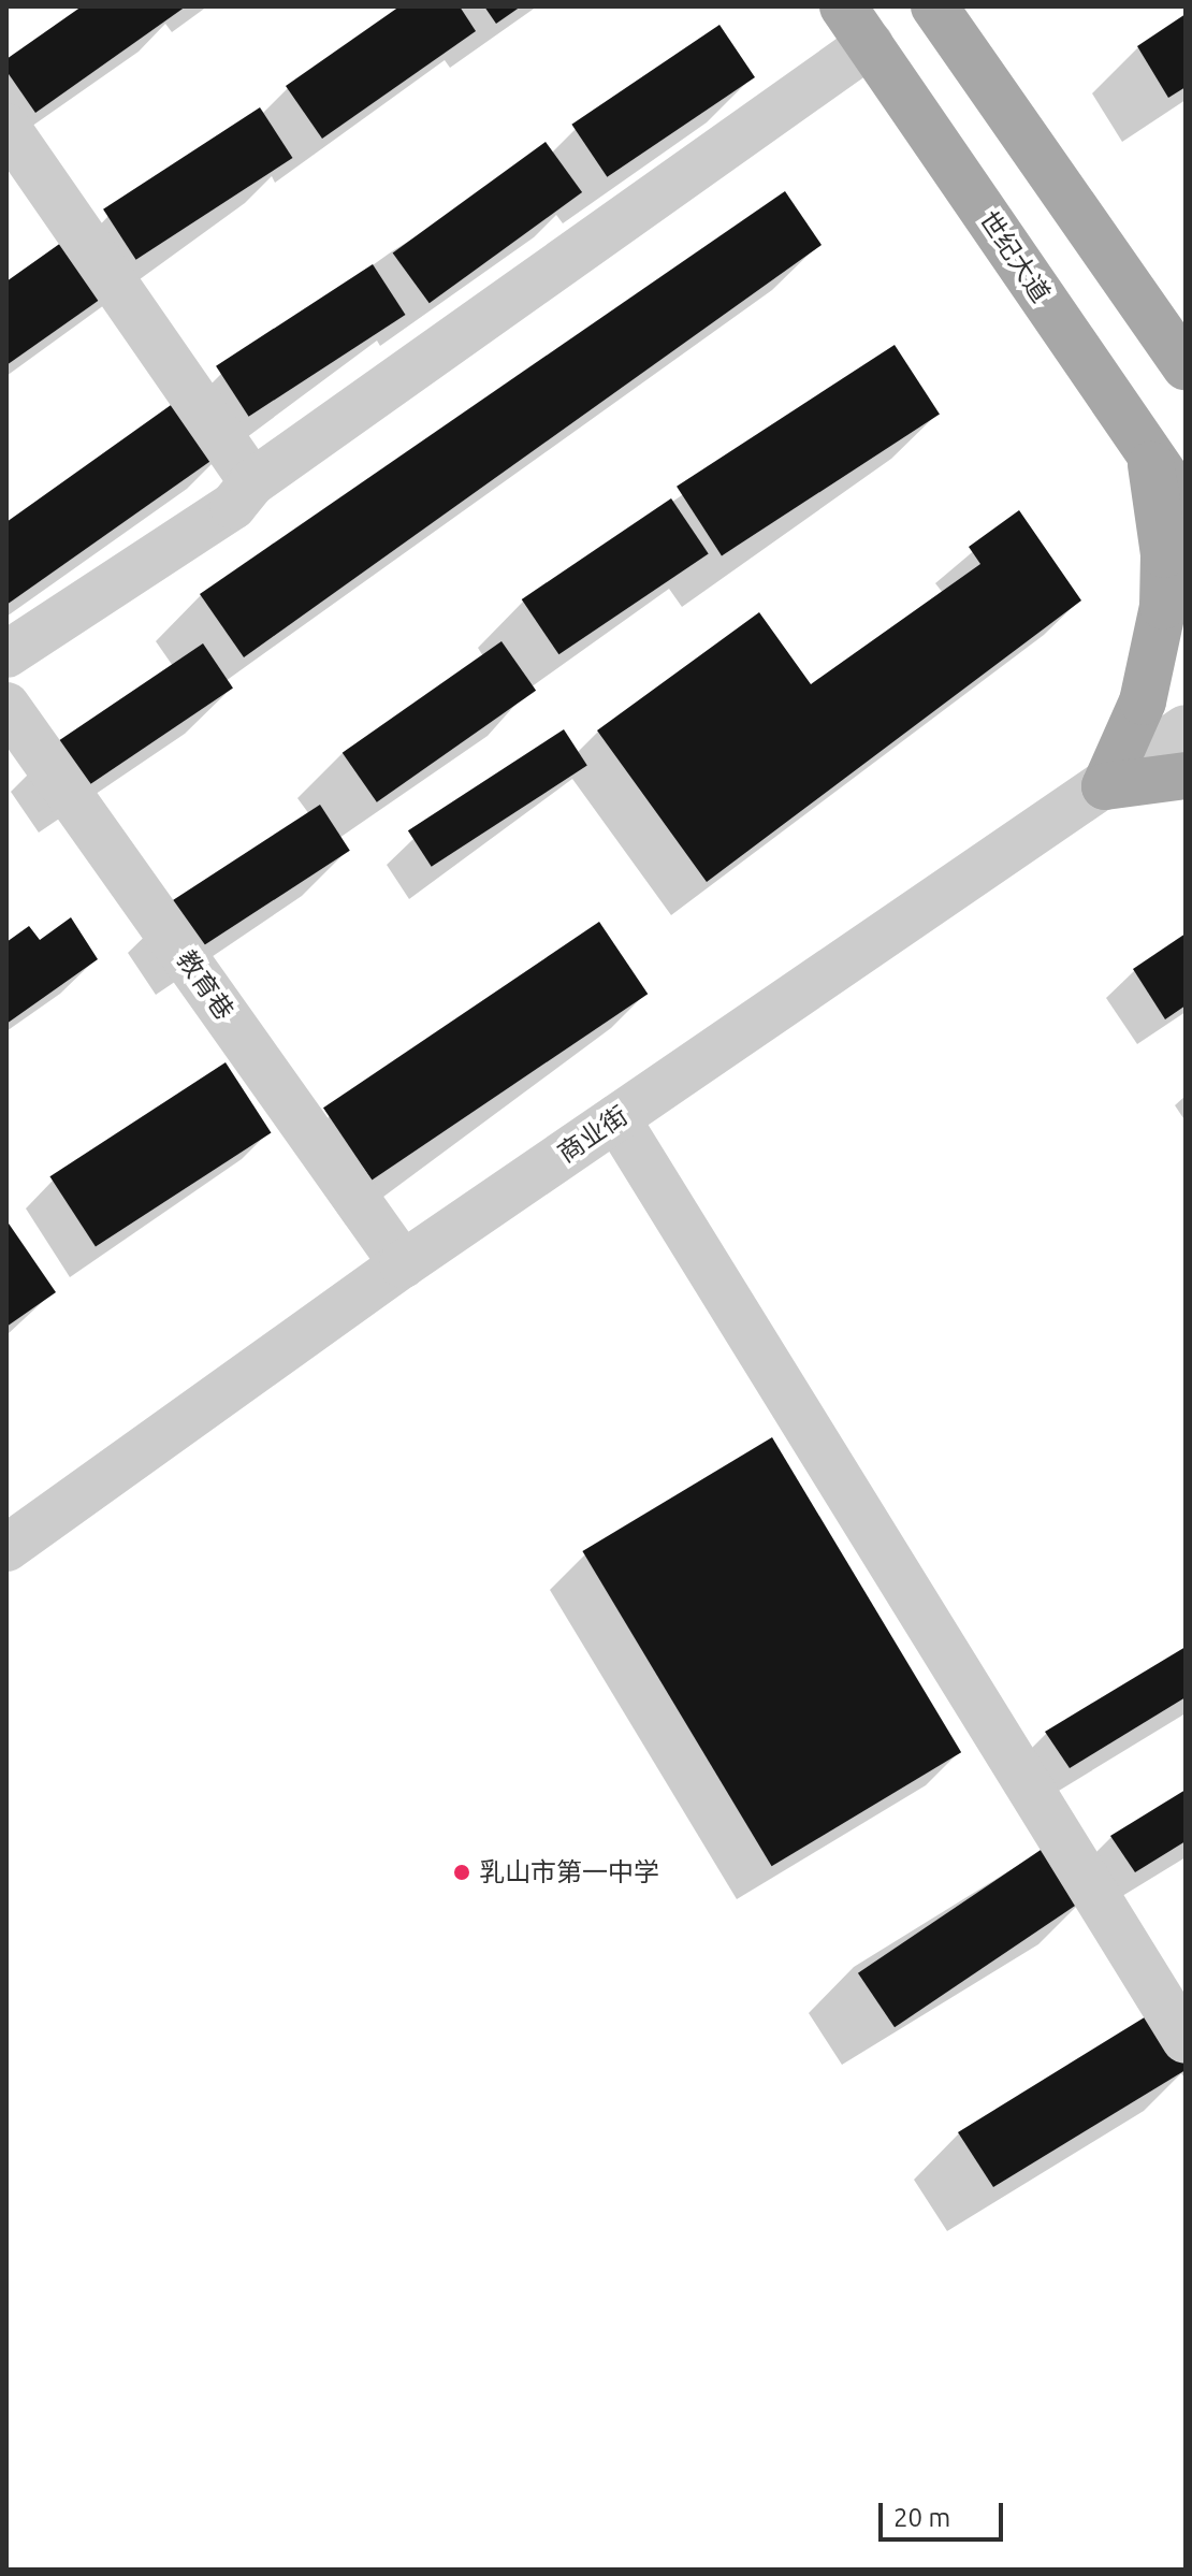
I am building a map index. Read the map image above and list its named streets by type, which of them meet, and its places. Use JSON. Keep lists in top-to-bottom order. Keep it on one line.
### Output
{"streets":{"main road":["世纪大道"],"street":["教育巷","商业街"]},"crossings":[["教育巷","商业街"]],"places":["乳山市第一中学"],"scale_bar":"20 m"}
